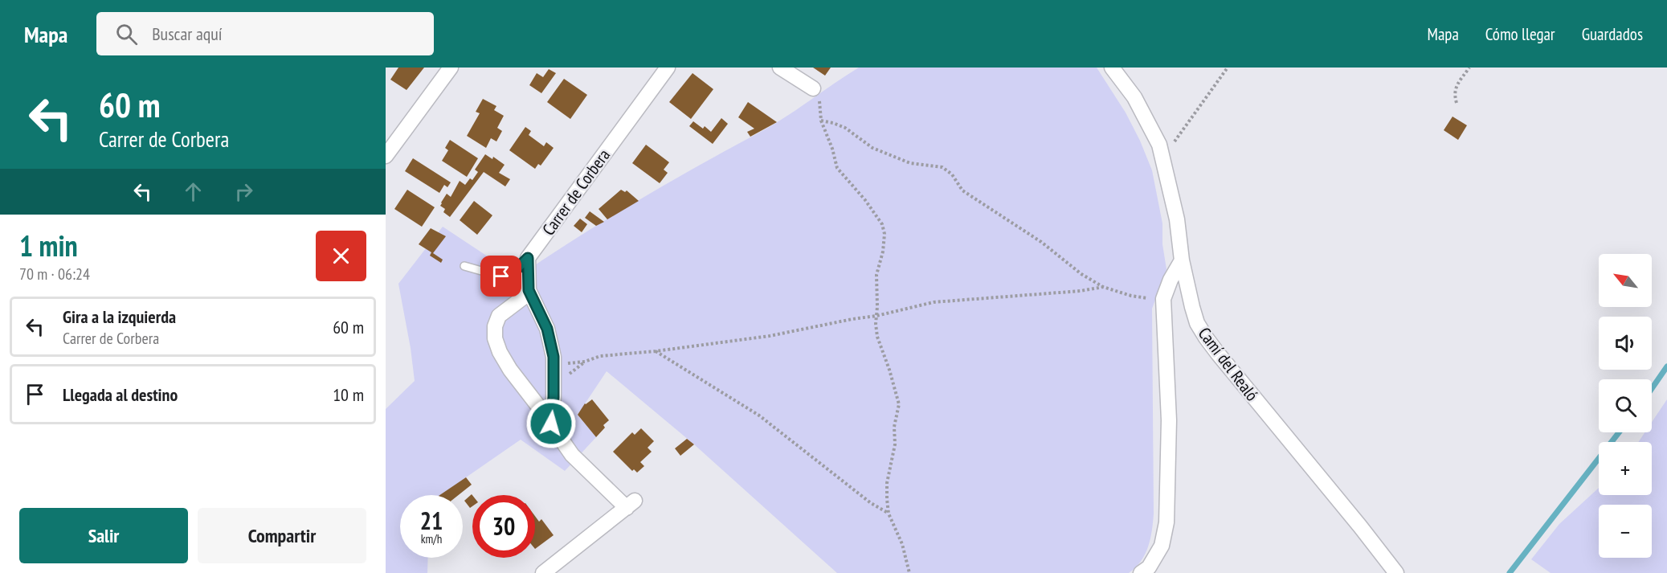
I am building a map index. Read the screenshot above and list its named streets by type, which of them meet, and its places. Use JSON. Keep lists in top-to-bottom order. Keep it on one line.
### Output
{"streets":{"street":["Carrer de Corbera","Camí del Realó"]},"north":"top left","page":{"header":"Mapa","search":"Buscar aquí","nav":["Mapa","Cómo llegar","Guardados"],"turn":["60 m","Carrer de Corbera"],"heading":["1 min","70 m · 06:24"],"map_buttons":["+","−"],"list":[{"name":"Gira a la izquierda","note":"Carrer de Corbera","value":"60 m"},{"name":"Llegada al destino","value":"10 m"}],"speed":"21 km/h","limit":"30","buttons":["Salir","Compartir"]}}
